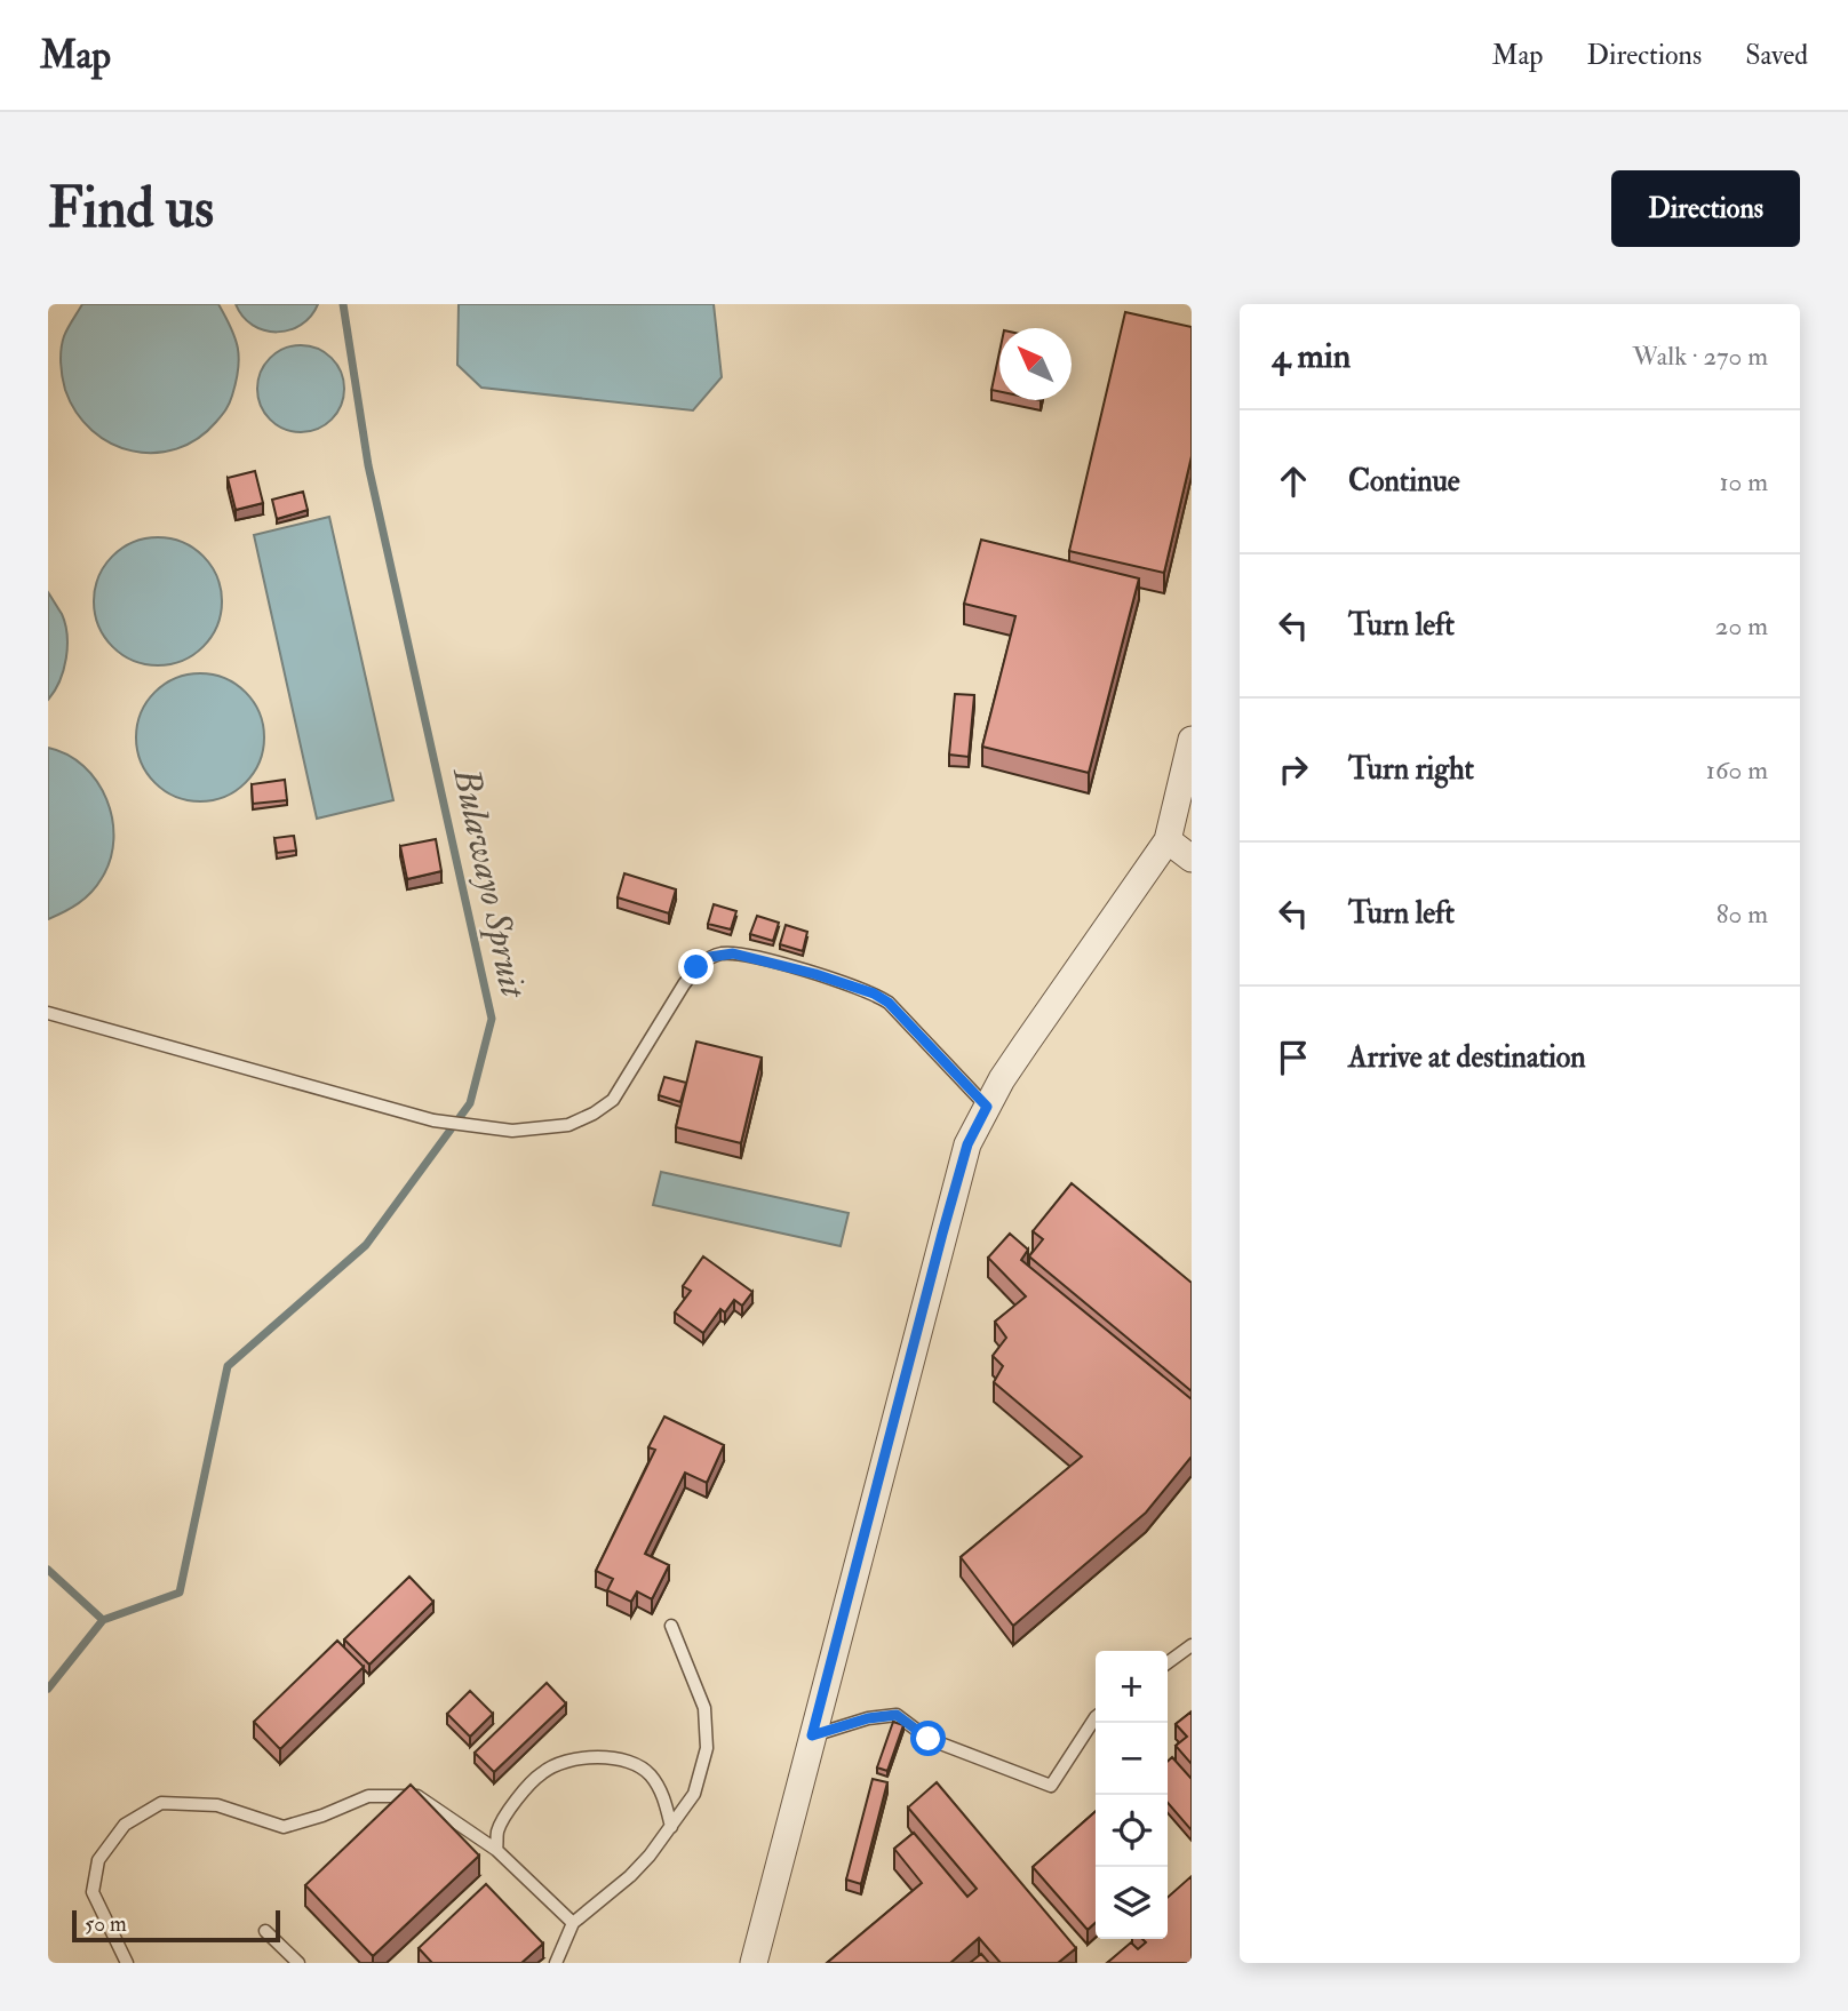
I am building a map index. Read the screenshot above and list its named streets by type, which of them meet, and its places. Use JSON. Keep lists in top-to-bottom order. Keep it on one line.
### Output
{"water":["Bulawayo Spruit"],"scale_bar":"50 m","north":"top left","page":{"header":"Map","nav":["Map","Directions","Saved"],"buttons":"Directions","title":"Find us","heading":["4 min","Walk · 270 m"],"list":[["Continue","10 m"],["Turn left","20 m"],["Turn right","160 m"],["Turn left","80 m"],"Arrive at destination"],"map_buttons":["+","−"],"scale":"50 m"}}
